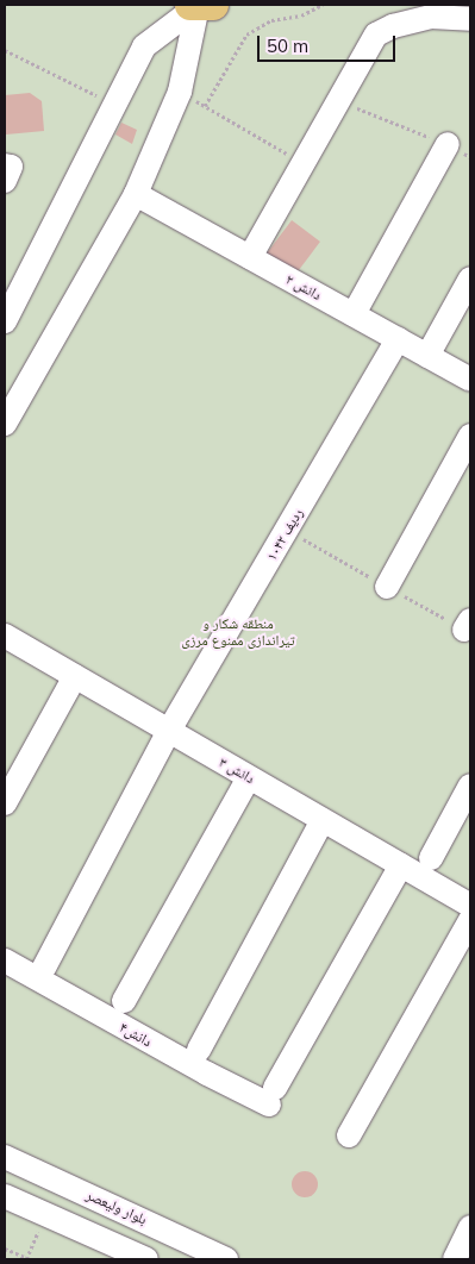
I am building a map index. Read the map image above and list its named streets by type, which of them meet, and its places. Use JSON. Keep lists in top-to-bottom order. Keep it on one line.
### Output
{"streets":{"street":["دانش ۲","ردیف ۱۰۴۲","دانش ۳","دانش۴","بلوار ولیعصر"]},"crossings":[["دانش ۲","ردیف ۱۰۴۲"],["ردیف ۱۰۴۲","دانش ۳"],["دانش ۳","دانش۴"]],"parks":["منطقه شکار و تیراندازی ممنوع مرزی"],"scale_bar":"50 m"}
